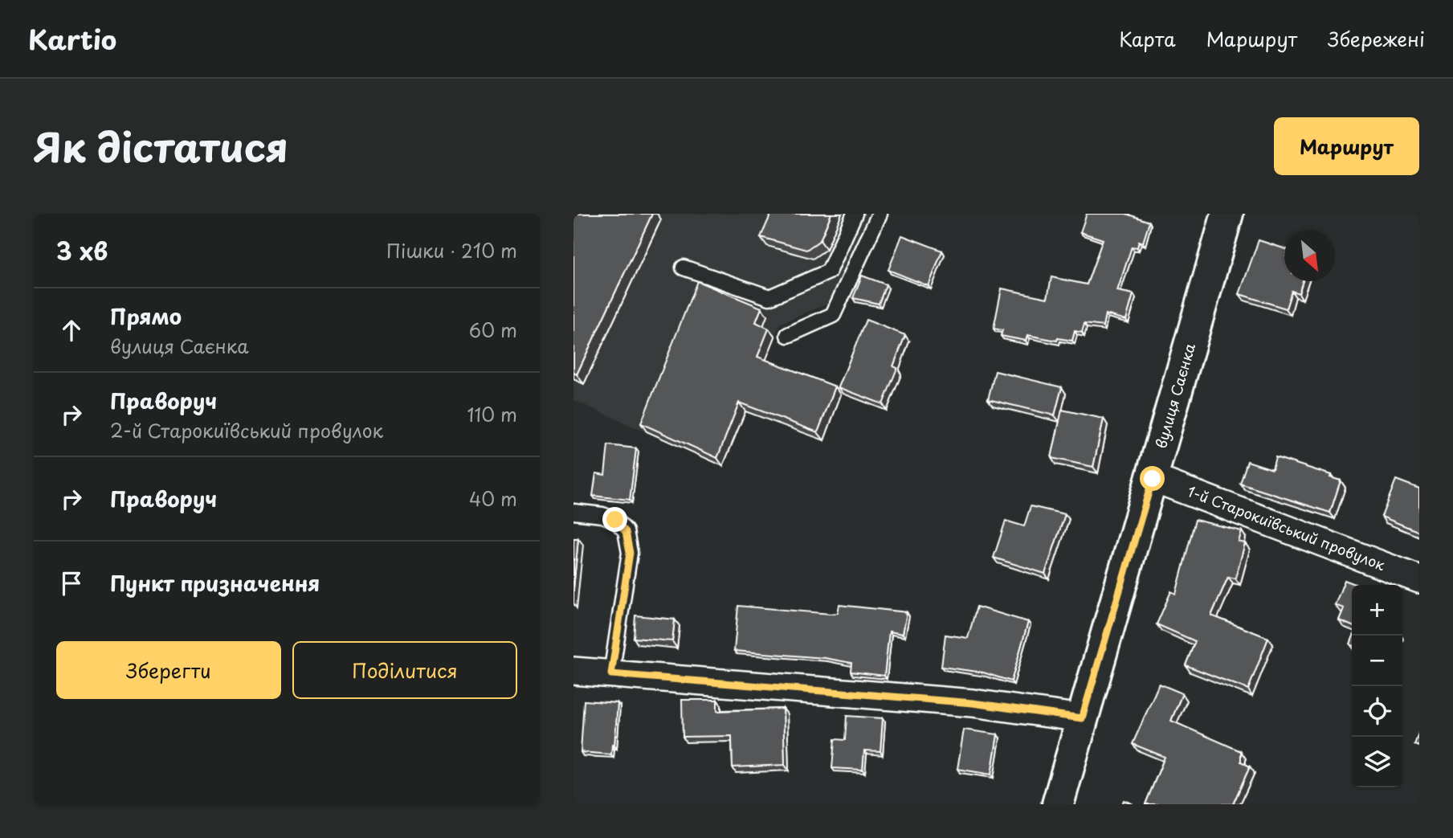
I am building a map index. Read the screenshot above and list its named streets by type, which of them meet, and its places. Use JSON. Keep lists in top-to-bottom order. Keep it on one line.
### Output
{"streets":{"street":["вулиця Саєнка","1-й Старокиївський провулок"]},"crossings":[["вулиця Саєнка","1-й Старокиївський провулок"]],"north":"bottom right","page":{"header":"Kartio","nav":["Карта","Маршрут","Збережені"],"title":"Як дістатися","buttons":["Маршрут",["Зберегти","Поділитися"]],"heading":["3 хв","Пішки · 210 m"],"list":[["Прямо","вулиця Саєнка","60 m"],["Праворуч","2-й Старокиївський провулок","110 m"],["Праворуч","40 m"],"Пункт призначення"],"map_buttons":["+","−"]}}
